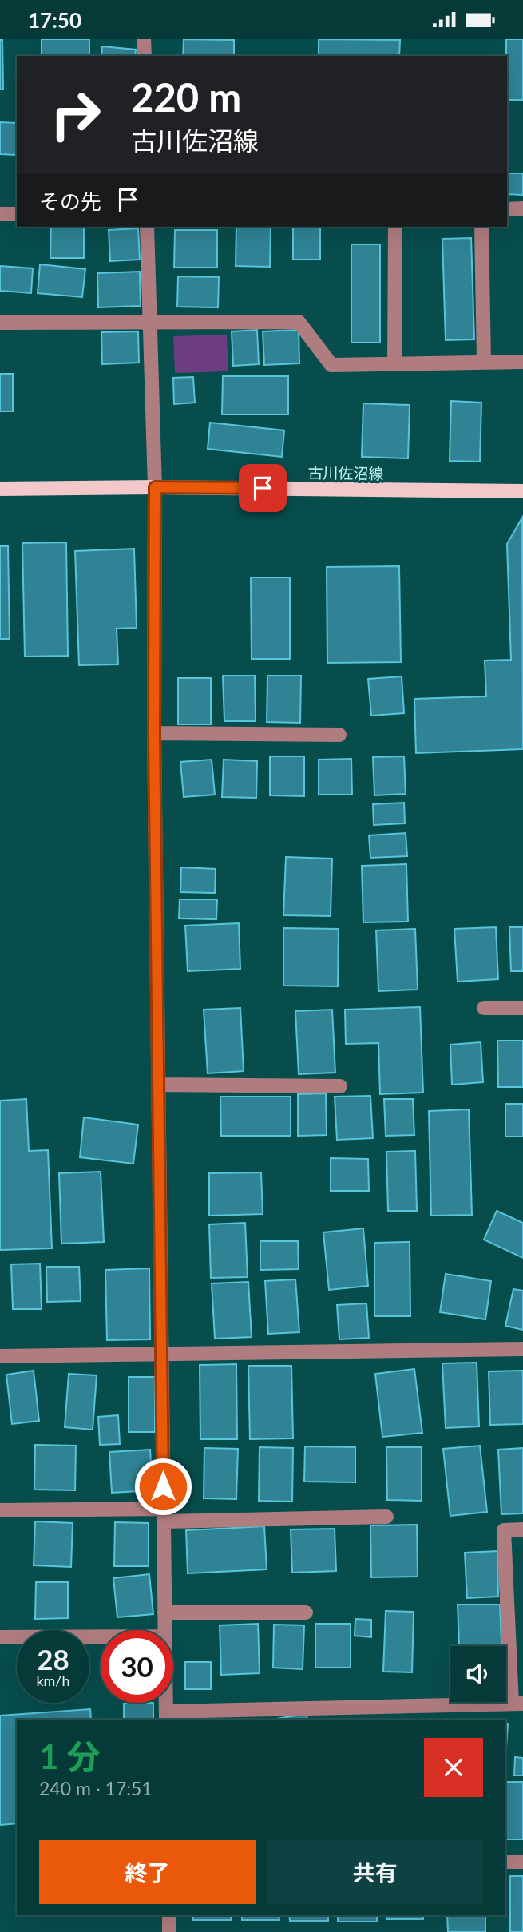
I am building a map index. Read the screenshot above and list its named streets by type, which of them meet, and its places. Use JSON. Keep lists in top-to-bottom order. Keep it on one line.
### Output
{"streets":{"main road":["古川佐沼線"]},"page":{"status":"17:50","turn":["220 m","古川佐沼線"],"then":"その先","speed":"28 km/h","limit":"30","heading":["1 分","240 m · 17:51"],"buttons":["終了","共有"]}}
